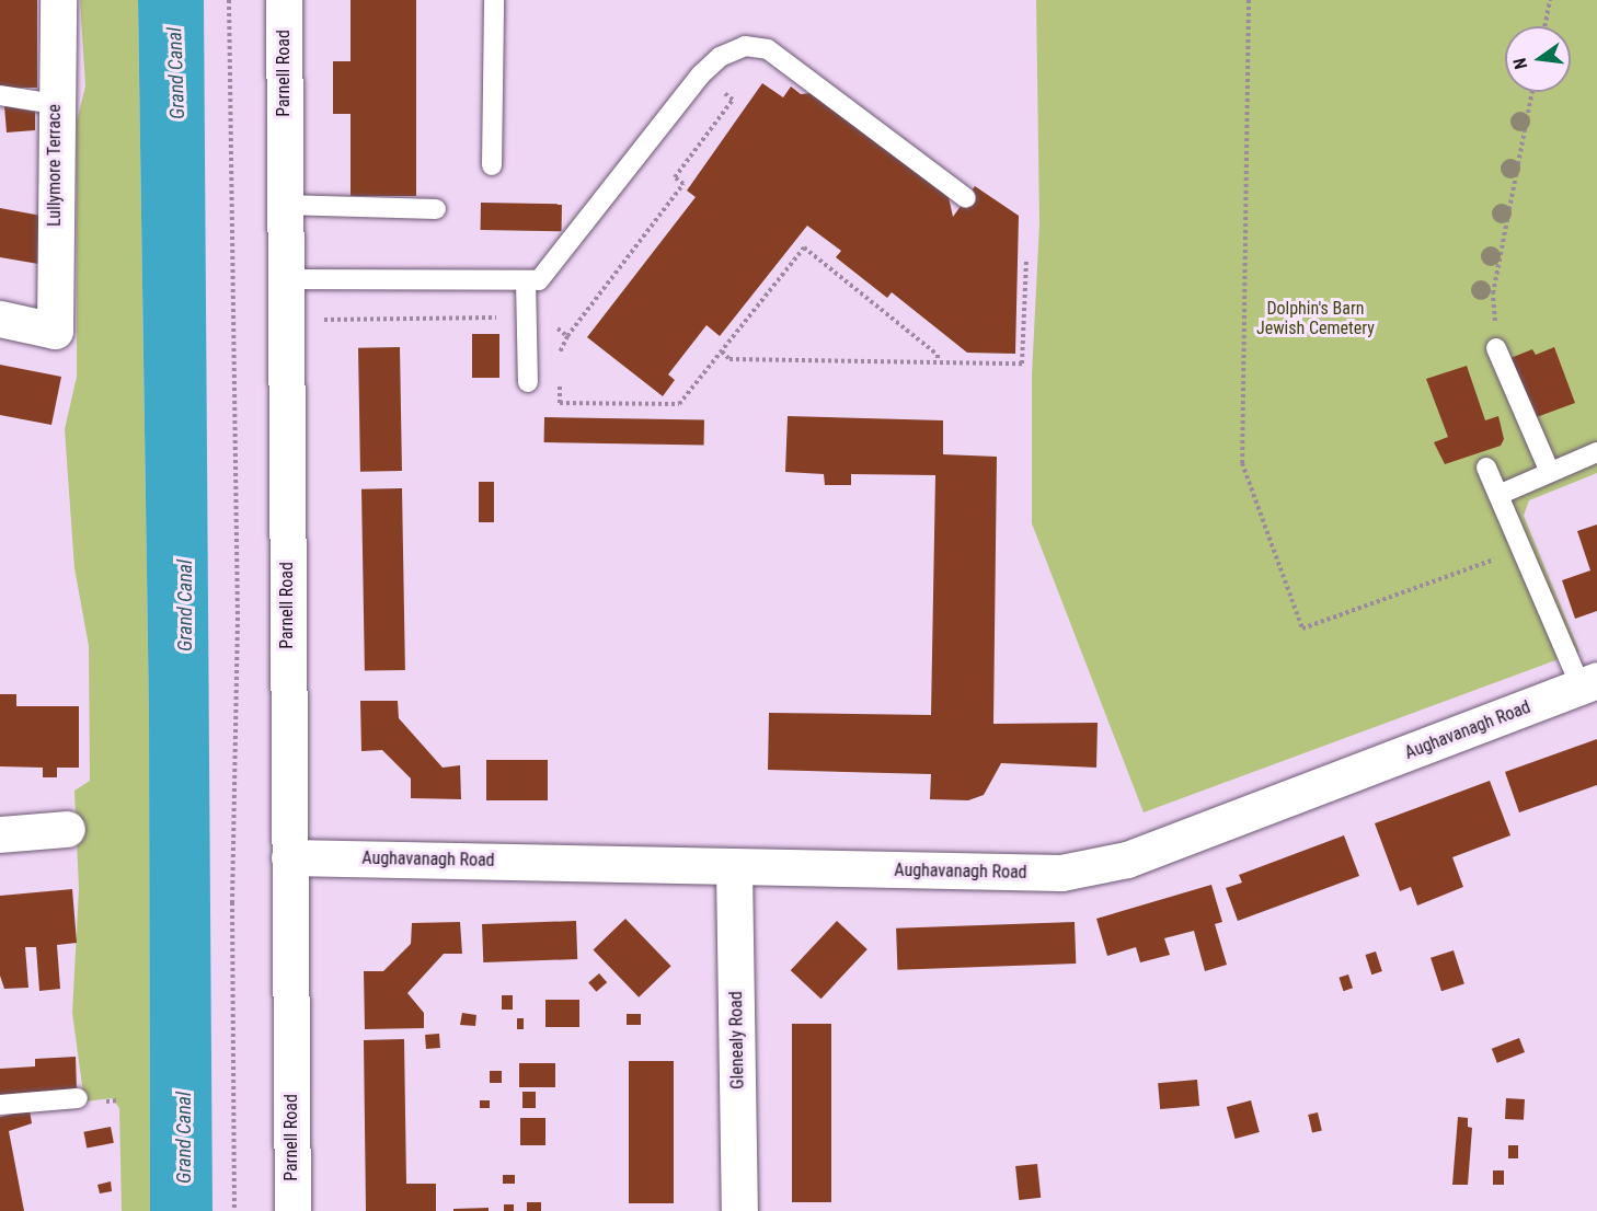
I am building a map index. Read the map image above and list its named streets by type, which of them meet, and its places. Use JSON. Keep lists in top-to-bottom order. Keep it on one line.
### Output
{"streets":{"street":["Parnell Road","Lullymore Terrace","Aughavanagh Road","Glenealy Road"]},"crossings":[["Parnell Road","Aughavanagh Road"],["Aughavanagh Road","Glenealy Road"]],"water":["Grand Canal"],"parks":["Dolphin's Barn Jewish Cemetery"],"north":"left"}
